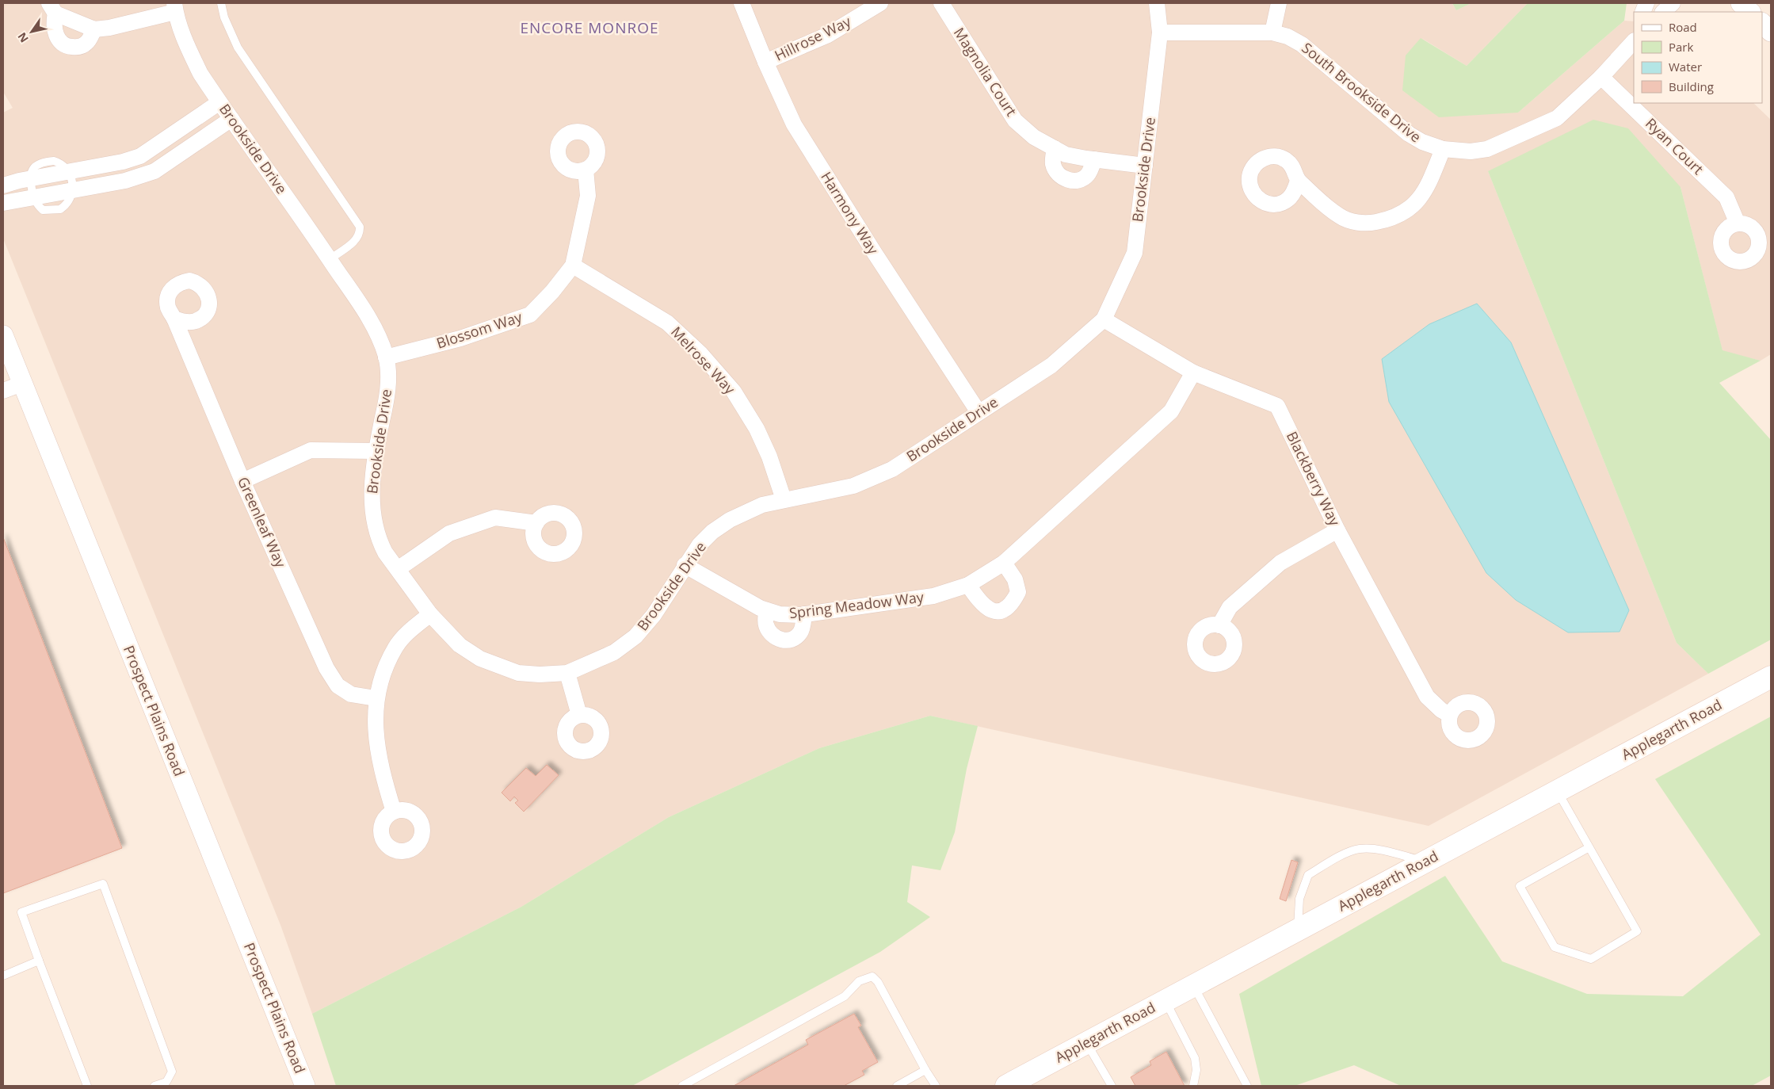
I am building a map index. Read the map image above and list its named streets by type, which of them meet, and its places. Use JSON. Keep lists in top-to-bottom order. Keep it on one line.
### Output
{"streets":{"main road":["Applegarth Road"],"street":["Hillrose Way","Magnolia Court","South Brookside Drive","Ryan Court","Brookside Drive","Harmony Way","Blossom Way","Melrose Way","Blackberry Way","Greenleaf Way","Spring Meadow Way","Prospect Plains Road"]},"crossings":[["Hillrose Way","Harmony Way"],["Magnolia Court","Brookside Drive"],["South Brookside Drive","Ryan Court"],["South Brookside Drive","Brookside Drive"],["Brookside Drive","Harmony Way"],["Brookside Drive","Blossom Way"],["Brookside Drive","Melrose Way"],["Brookside Drive","Blackberry Way"],["Brookside Drive","Spring Meadow Way"],["Blossom Way","Melrose Way"],["Blackberry Way","Spring Meadow Way"]],"districts":["ENCORE MONROE"],"legend":["Road","Park","Water","Building"],"north":"bottom left"}
